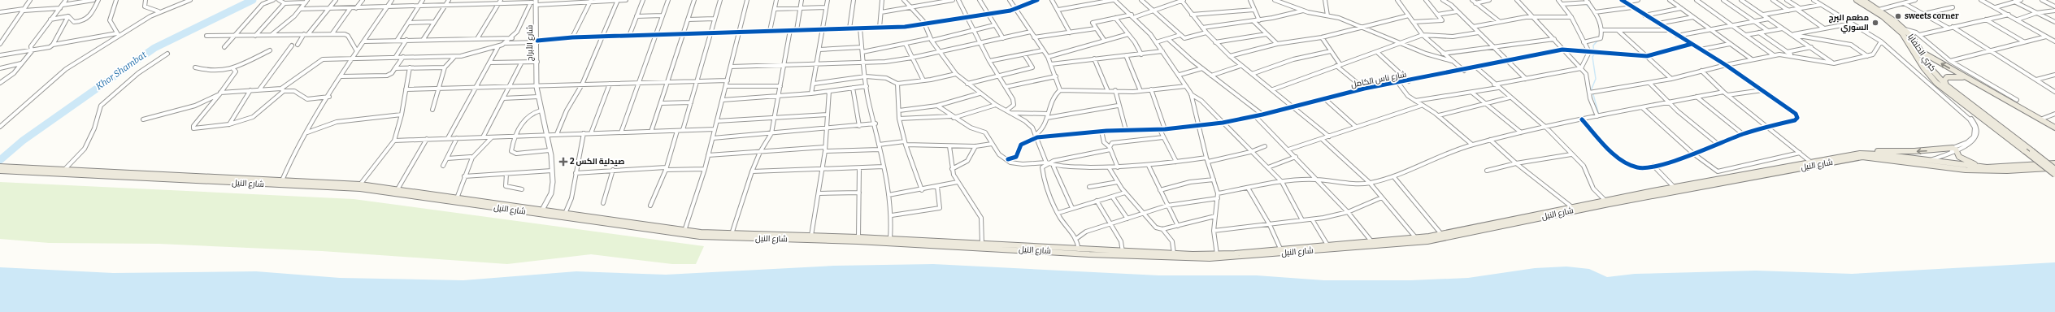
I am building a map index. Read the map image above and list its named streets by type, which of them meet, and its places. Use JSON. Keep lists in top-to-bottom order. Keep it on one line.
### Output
{"streets":{"main road":["كبري الحلفايا","شارع النيل"],"street":["شارع الأبراج","شارع ناس الكامل"]},"crossings":[["شارع الأبراج","شارع النيل"]],"water":["Khor Shambat"],"places":{"other":["sweets corner","مطعم البرج السوري"],"health":["صيدلية الكس 2"]}}
